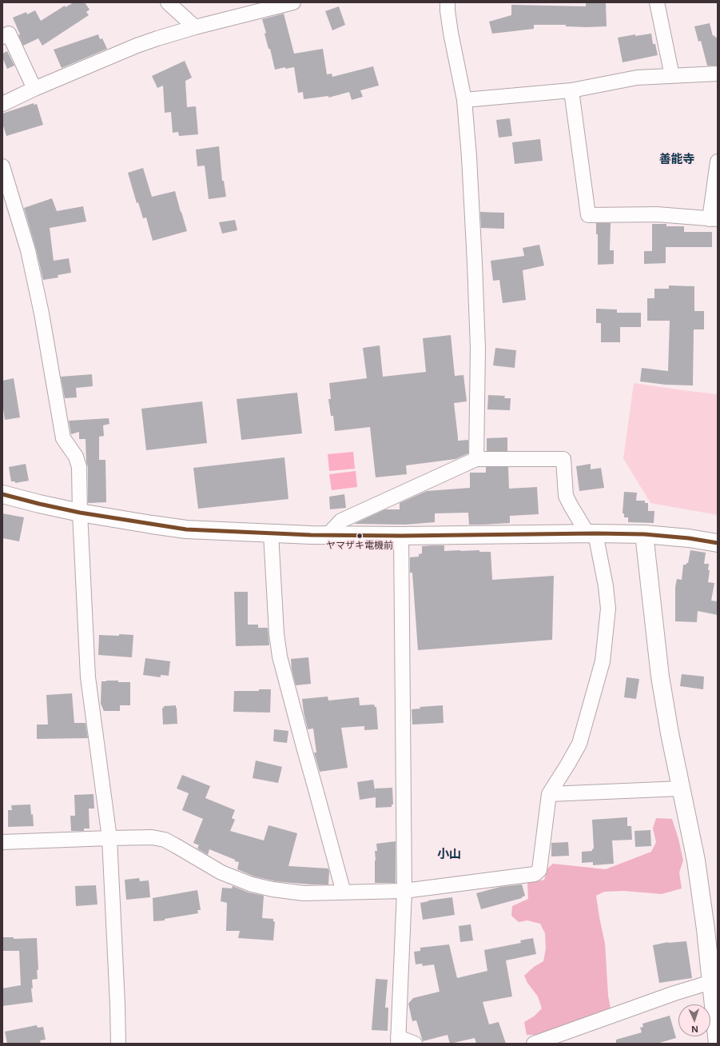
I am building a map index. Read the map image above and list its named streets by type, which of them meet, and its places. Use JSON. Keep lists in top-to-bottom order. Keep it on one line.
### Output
{"districts":["善能寺","小山"],"places":["ヤマザキ電機前"],"north":"bottom"}
